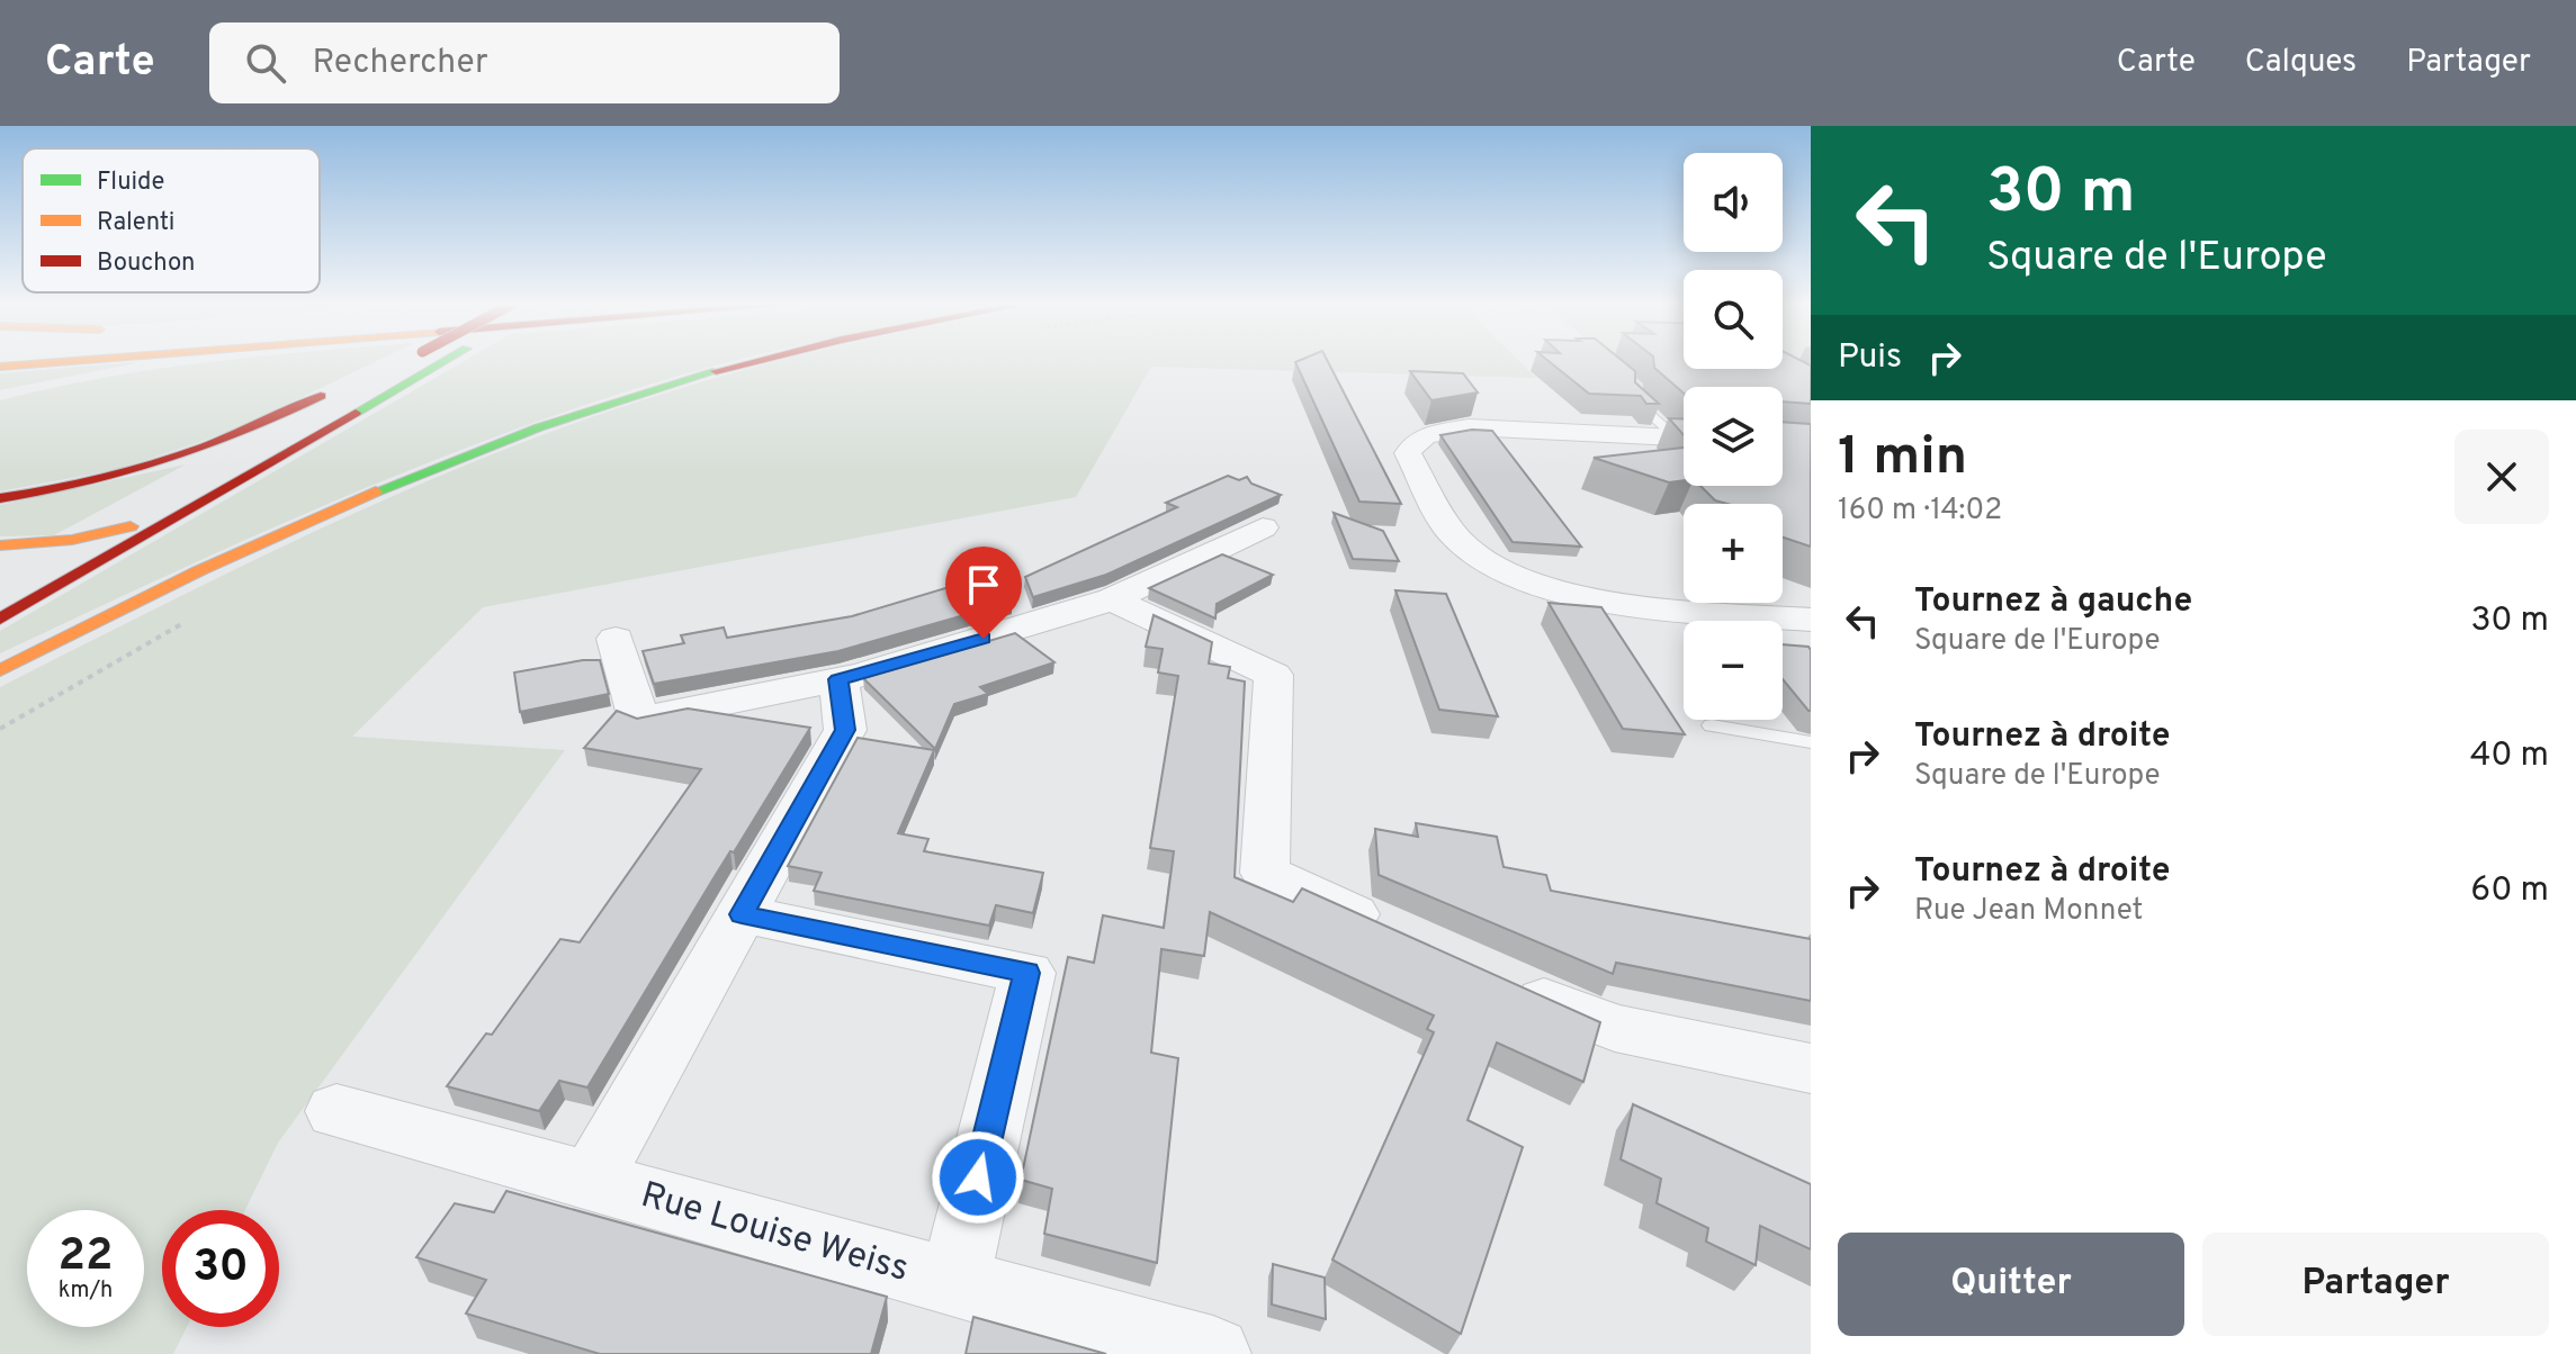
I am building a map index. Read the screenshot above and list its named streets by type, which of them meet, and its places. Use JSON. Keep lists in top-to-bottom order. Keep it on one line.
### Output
{"streets":{"street":["Rue Louise Weiss"]},"legend":["Fluide","Ralenti","Bouchon"],"page":{"header":"Carte","search":"Rechercher","nav":["Carte","Calques","Partager"],"turn":["30 m","Square de l'Europe"],"map_buttons":["+","−"],"then":"Puis","heading":["1 min","160 m · 14:02"],"list":[{"name":"Tournez à gauche","note":"Square de l'Europe","value":"30 m"},{"name":"Tournez à droite","note":"Square de l'Europe","value":"40 m"},{"name":"Tournez à droite","note":"Rue Jean Monnet","value":"60 m"}],"speed":"22 km/h","limit":"30","buttons":["Quitter","Partager"]}}
